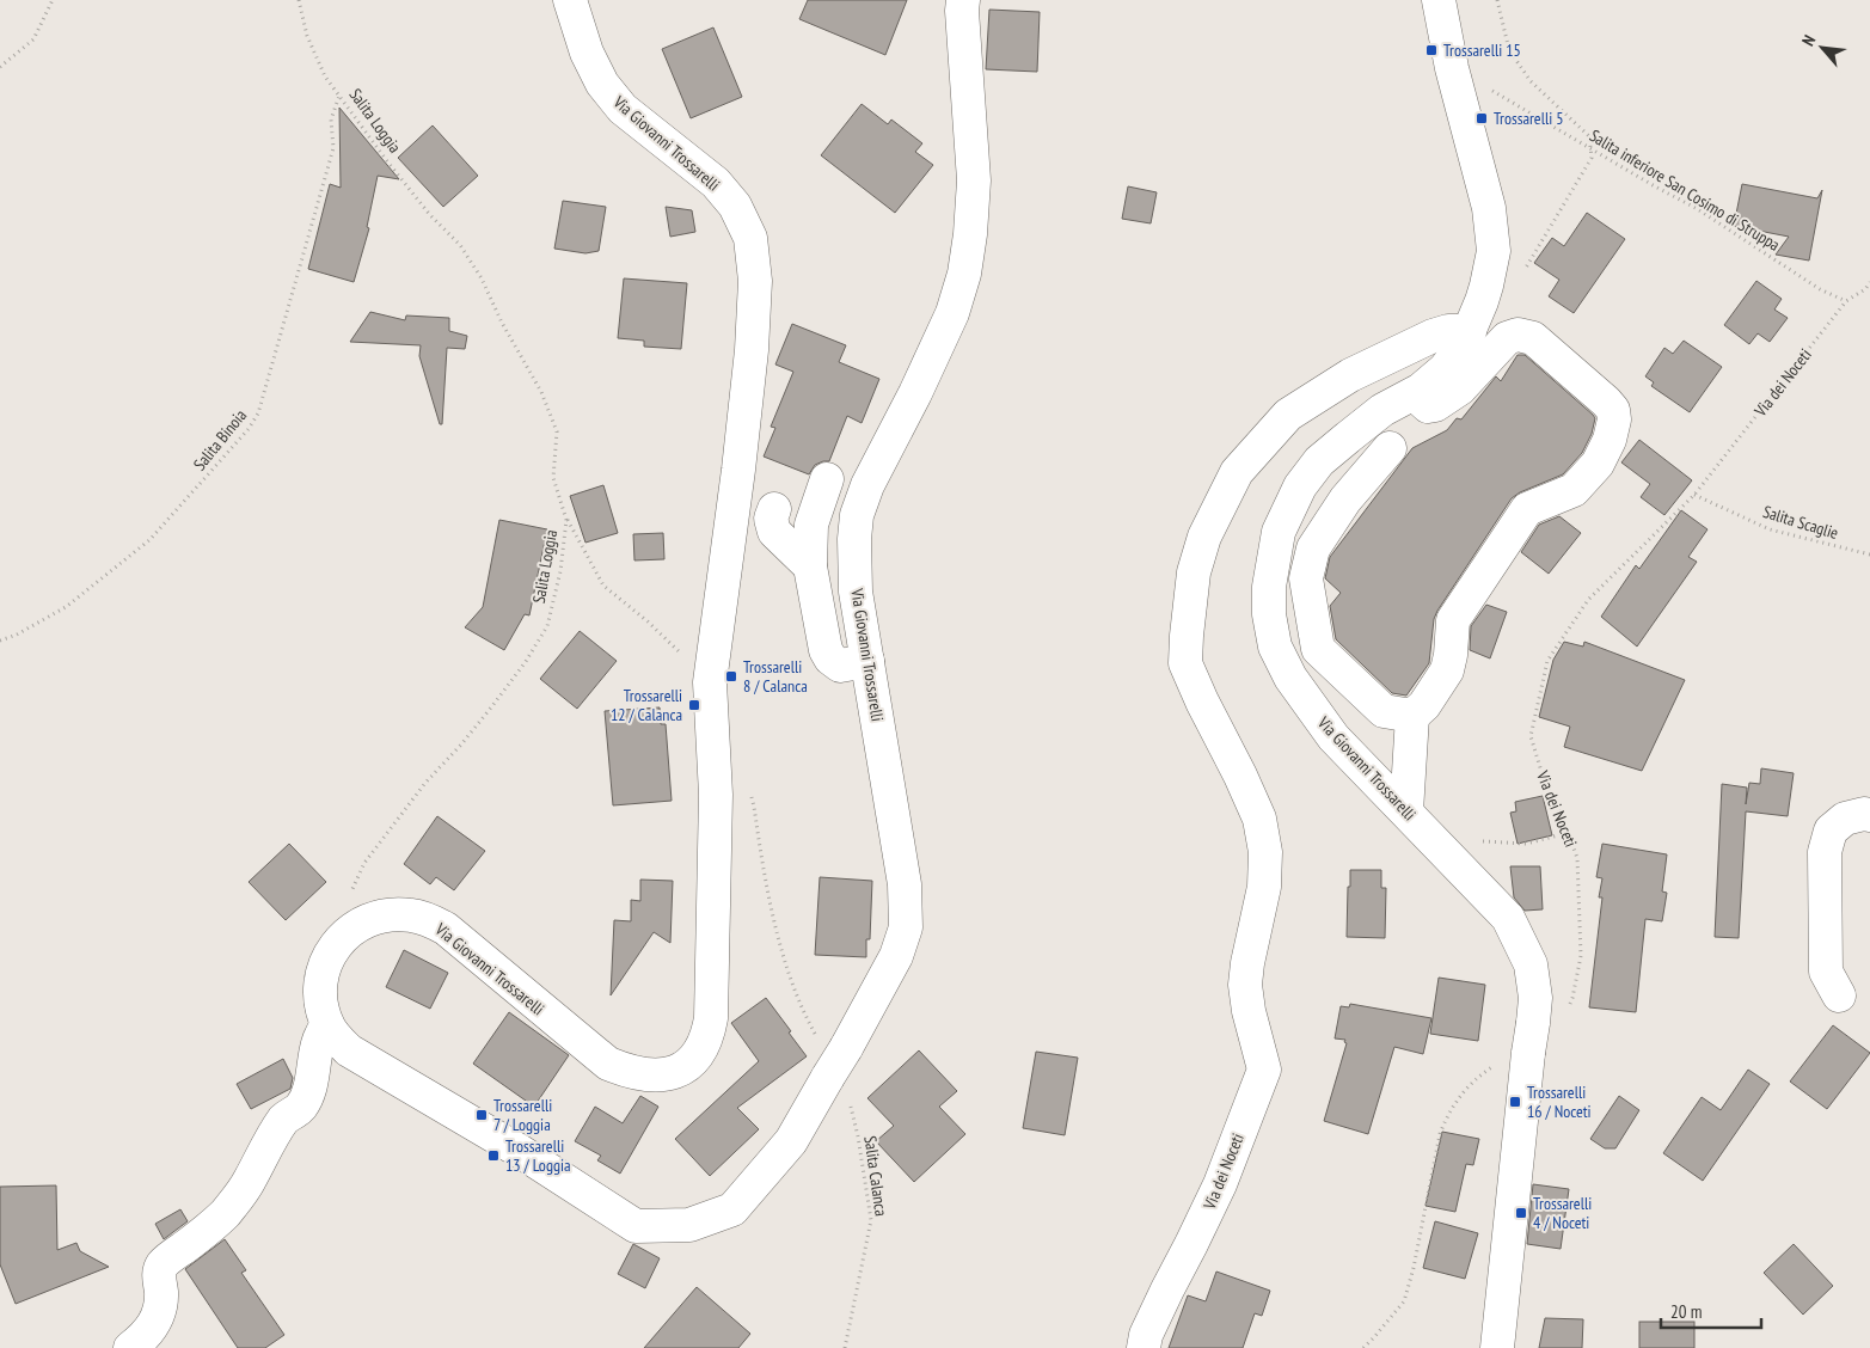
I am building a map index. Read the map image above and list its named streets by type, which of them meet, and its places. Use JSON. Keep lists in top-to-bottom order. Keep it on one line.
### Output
{"streets":{"street":["Via Giovanni Trossarelli","Via dei Noceti"],"path":["Salita Loggia","Salita inferiore San Cosimo di Struppa","Salita Binoia","Salita Scaglie","Salita Calanca"]},"crossings":[["Salita Loggia","Salita Binoia"],["Via Giovanni Trossarelli","Salita inferiore San Cosimo di Struppa"],["Via Giovanni Trossarelli","Via dei Noceti"],["Salita inferiore San Cosimo di Struppa","Via dei Noceti"],["Via dei Noceti","Salita Scaglie"]],"places":{"transit":["Trossarelli 15","Trossarelli 5","Trossarelli 8 / Calanca","Trossarelli 12 / Calanca","Trossarelli 16 / Noceti","Trossarelli 7 / Loggia","Trossarelli 13 / Loggia","Trossarelli 4 / Noceti"]},"scale_bar":"20 m","north":"top left"}
